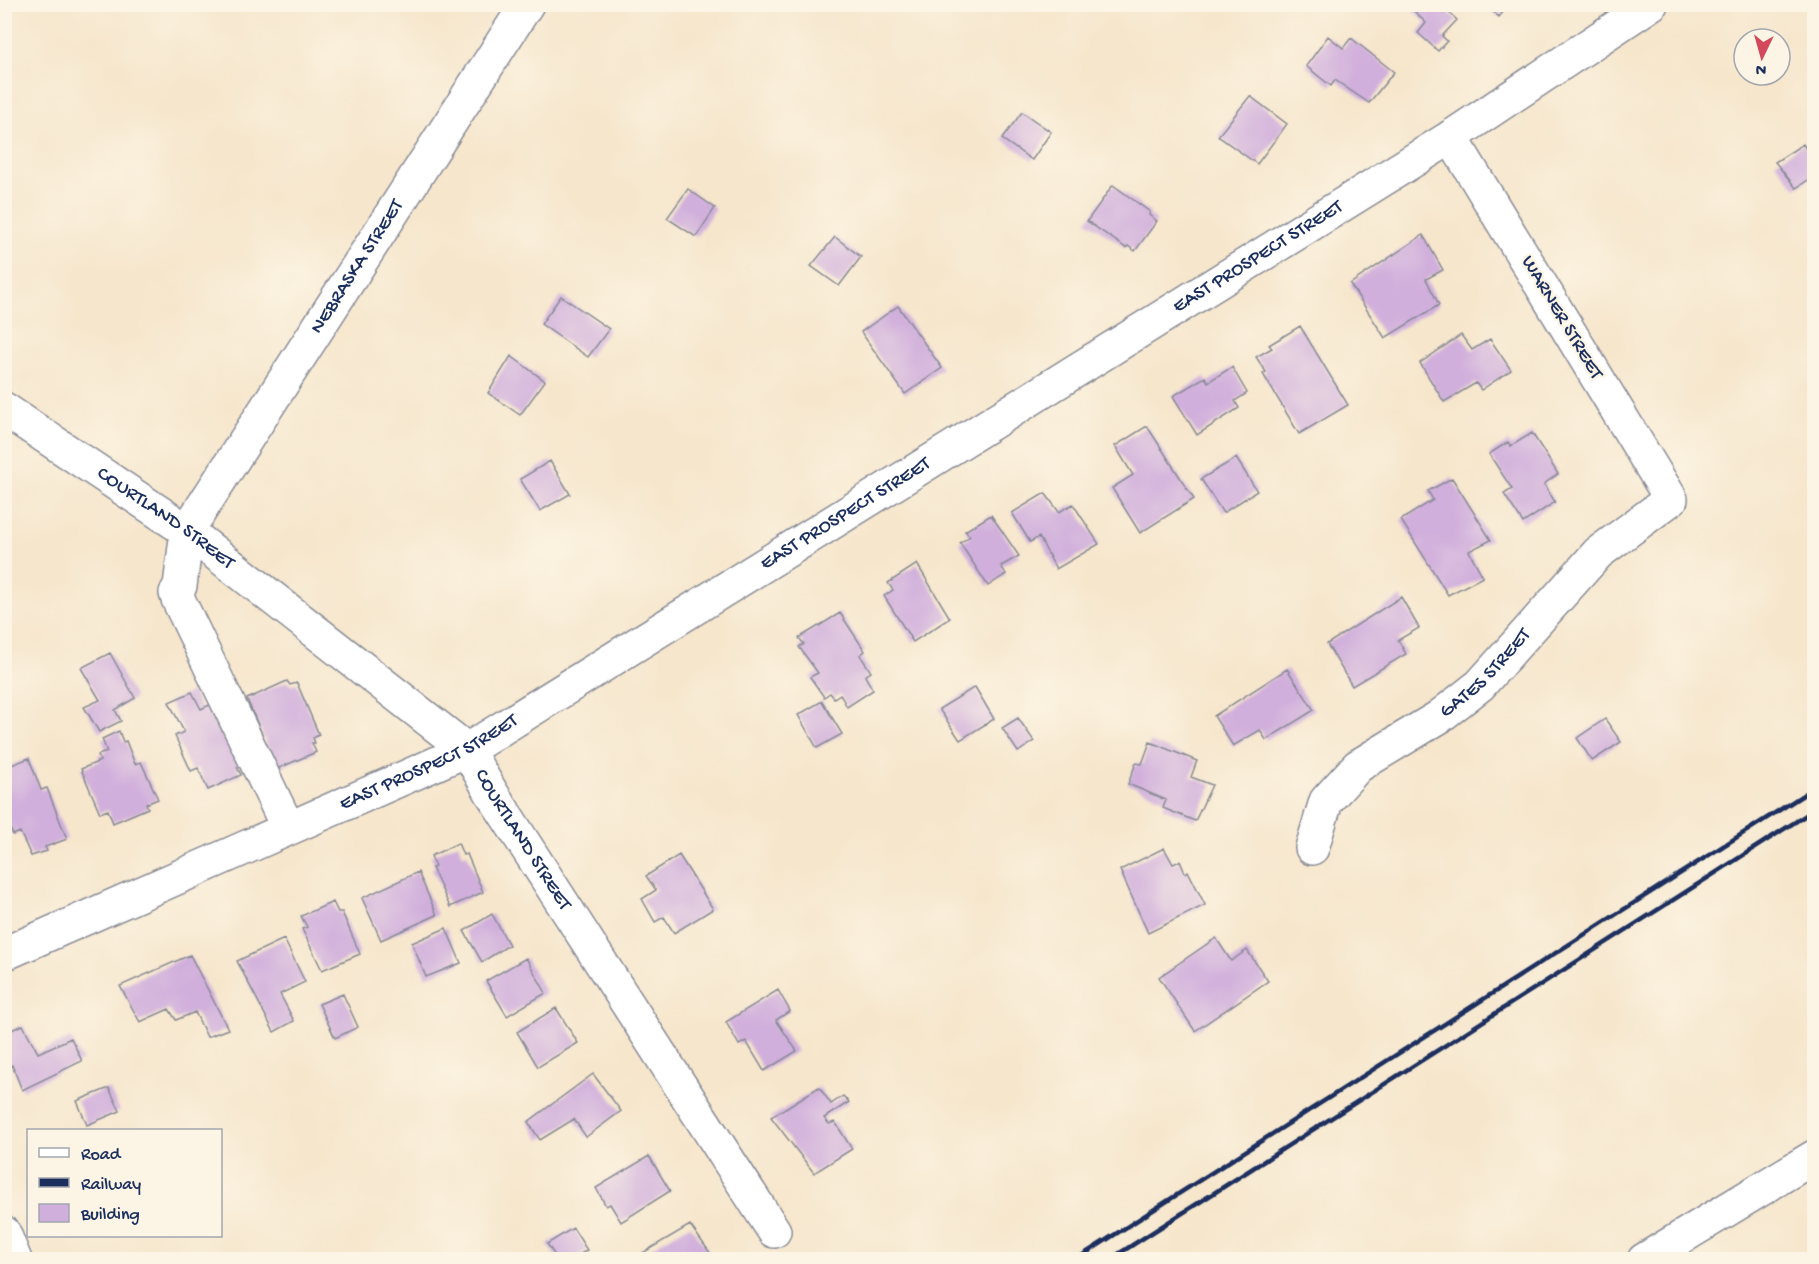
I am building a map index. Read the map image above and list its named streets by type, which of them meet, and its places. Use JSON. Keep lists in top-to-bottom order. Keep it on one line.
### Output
{"streets":{"street":["EAST PROSPECT STREET","NEBRASKA STREET","WARNER STREET","COURTLAND STREET","GATES STREET"]},"crossings":[["EAST PROSPECT STREET","WARNER STREET"],["EAST PROSPECT STREET","COURTLAND STREET"],["NEBRASKA STREET","COURTLAND STREET"],["WARNER STREET","GATES STREET"]],"legend":["Road","Railway","Building"],"north":"bottom"}
